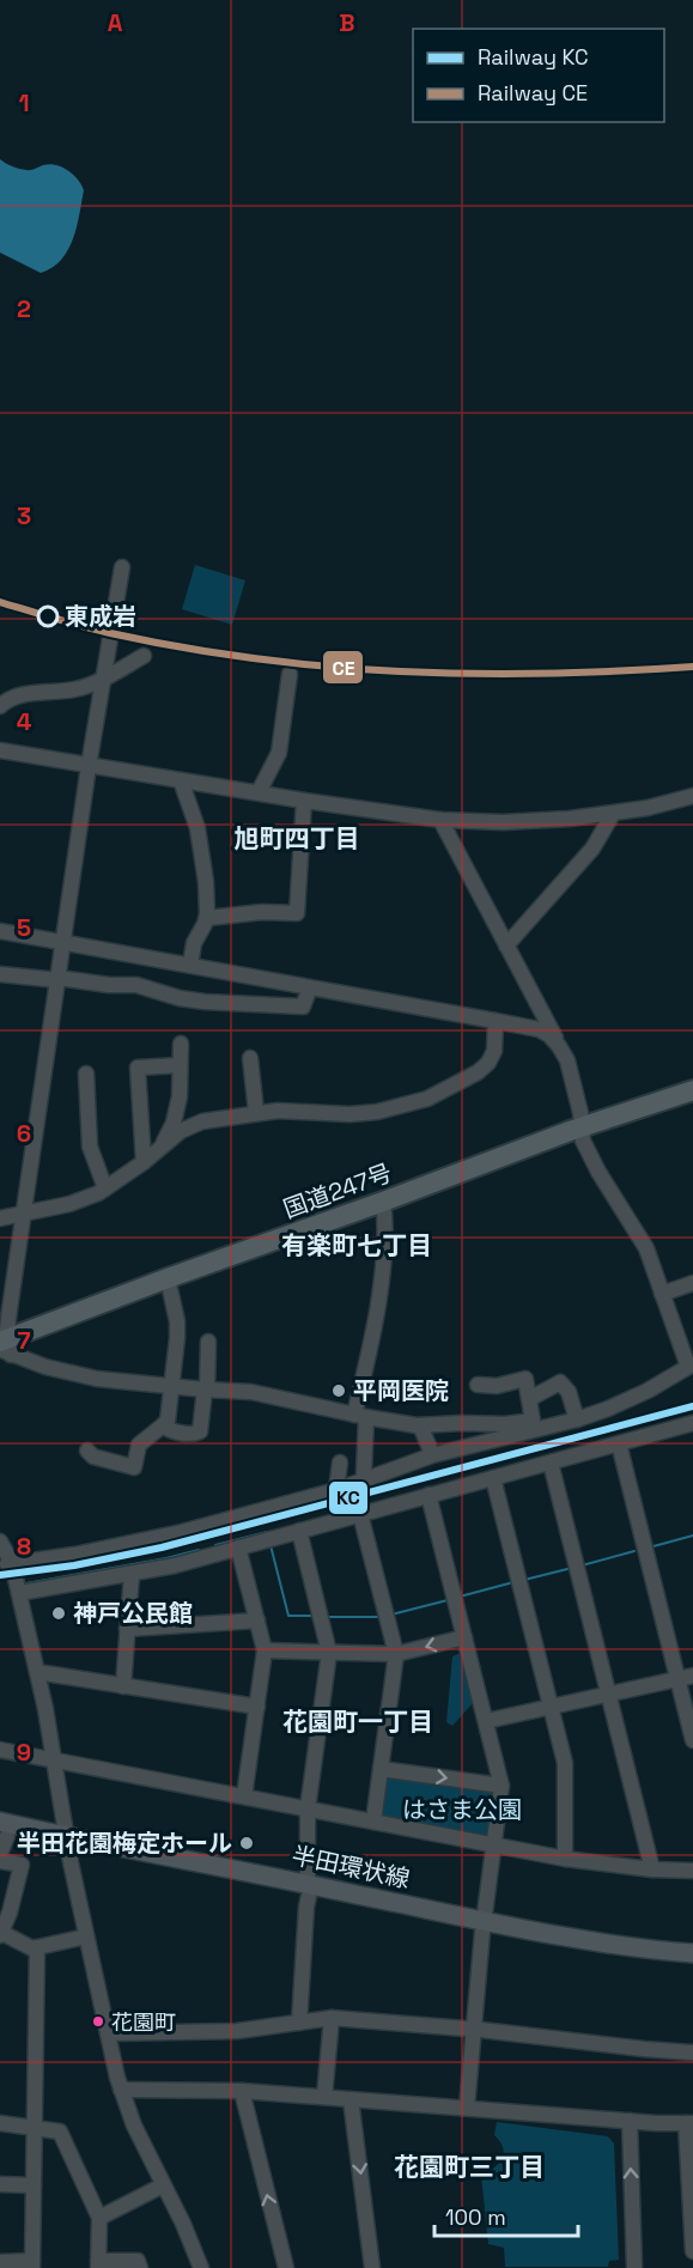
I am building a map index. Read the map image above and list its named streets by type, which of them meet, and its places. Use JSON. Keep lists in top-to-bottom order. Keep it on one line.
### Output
{"streets":{"highway":["国道247号"],"main road":["半田環状線"]},"districts":["旭町四丁目","有楽町七丁目","花園町一丁目","花園町三丁目"],"parks":["はさま公園"],"places":["東成岩","平岡医院","神戸公民館","半田花園梅定ホール","花園町"],"lines":["rail line CE","rail line KC"],"legend":["Railway KC","Railway CE"],"scale_bar":"100 m","grid":{"columns":["A","B"],"rows":["1","2","3","4","5","6","7","8","9"]}}
